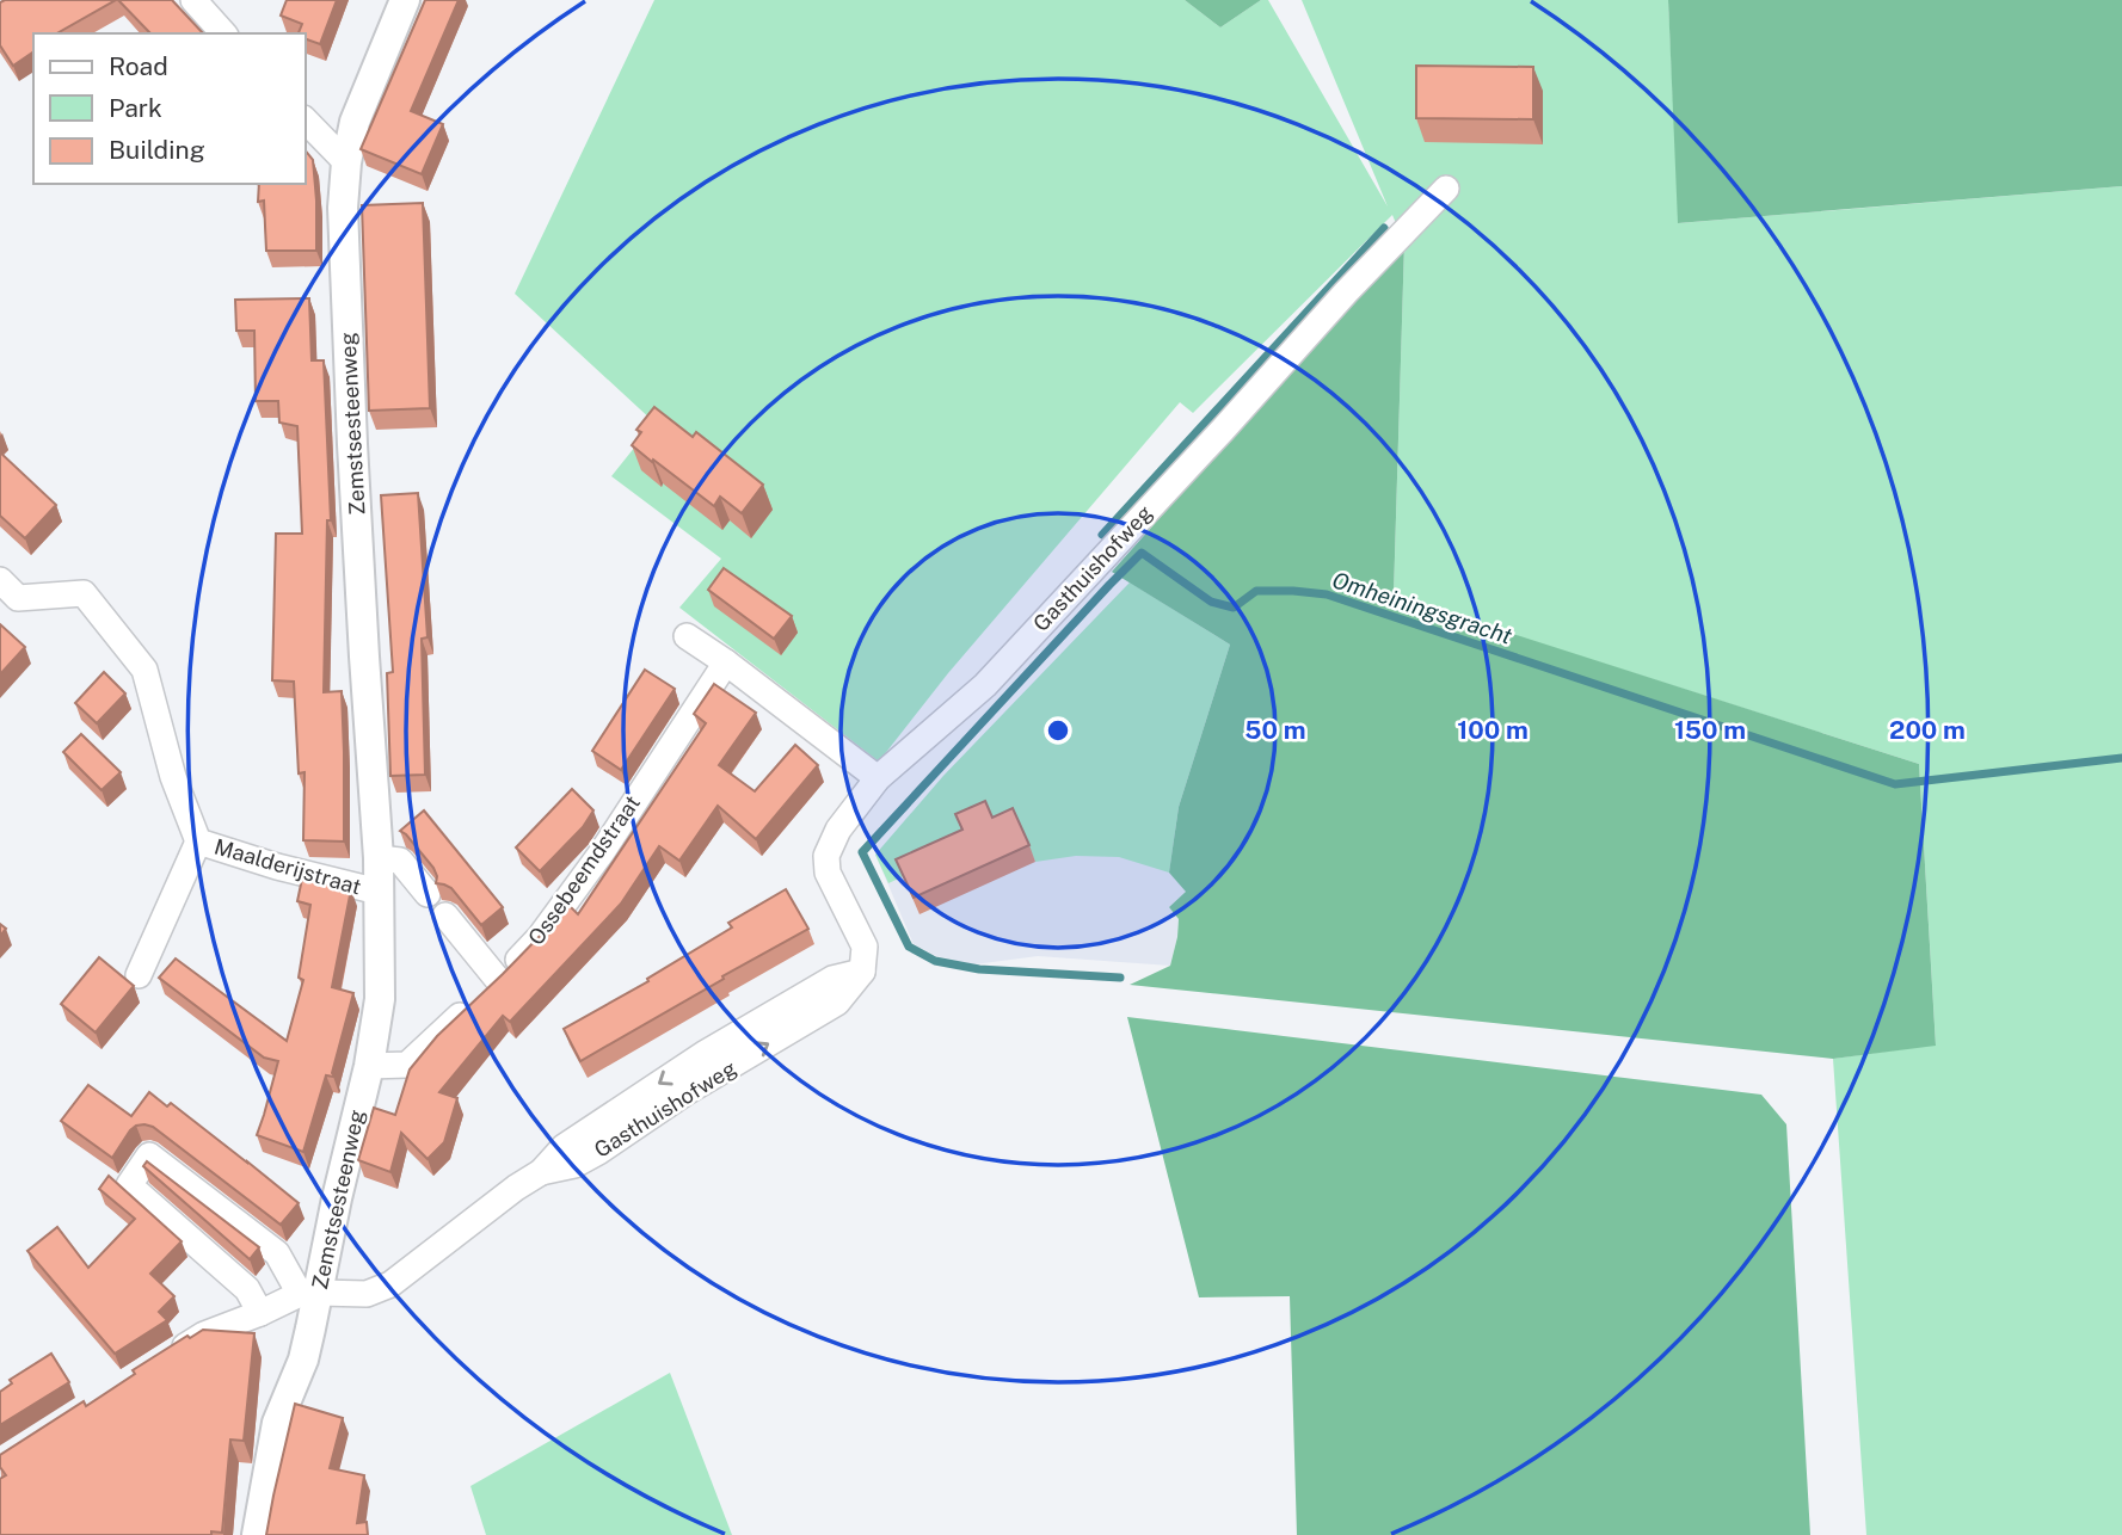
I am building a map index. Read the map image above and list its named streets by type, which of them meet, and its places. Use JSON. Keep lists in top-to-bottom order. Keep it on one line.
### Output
{"streets":{"street":["Zemstsesteenweg","Gasthuishofweg","Maalderijstraat","Ossebeemdstraat"]},"crossings":[["Zemstsesteenweg","Gasthuishofweg"],["Zemstsesteenweg","Maalderijstraat"],["Zemstsesteenweg","Ossebeemdstraat"]],"water":["Omheiningsgracht"],"legend":["Road","Park","Building"],"rings":["50 m","100 m","150 m","200 m"]}
